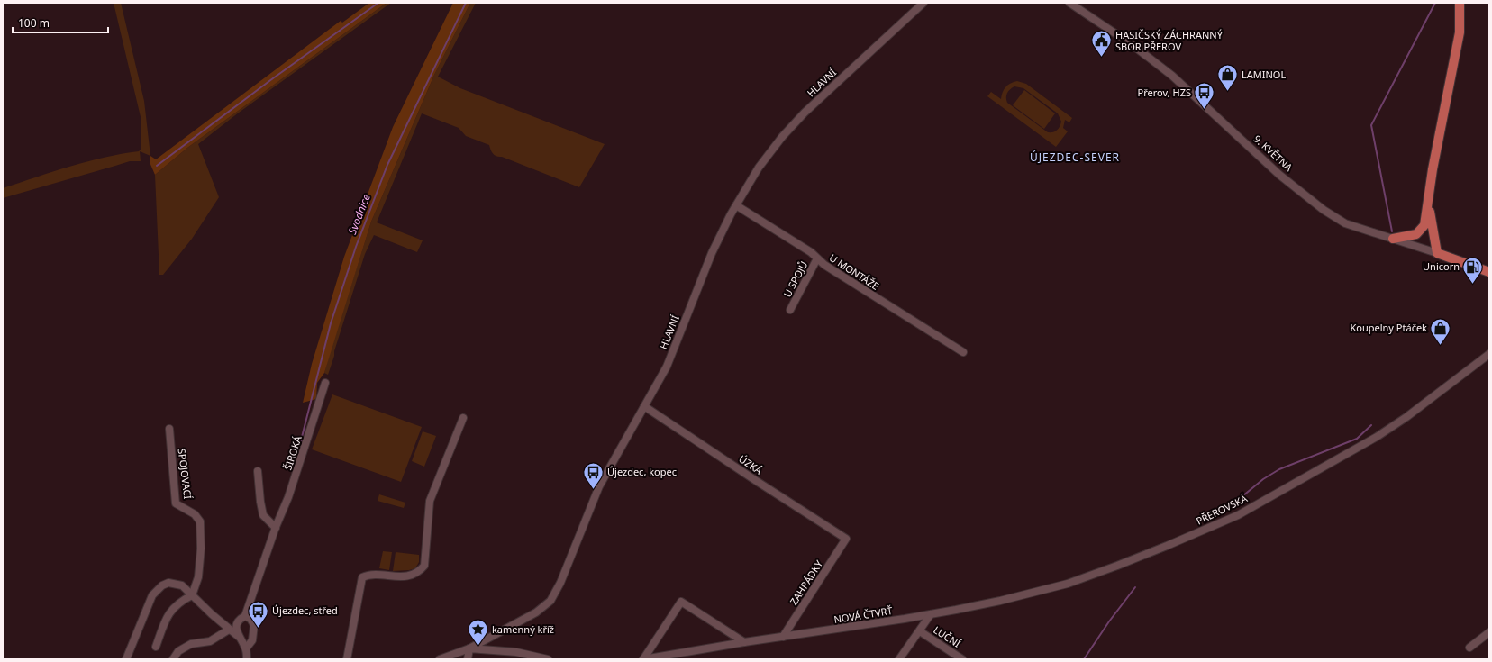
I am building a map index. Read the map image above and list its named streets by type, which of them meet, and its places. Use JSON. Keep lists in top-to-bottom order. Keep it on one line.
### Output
{"streets":{"main road":["9. KVĚTNA"],"street":["HLAVNÍ","U MONTÁŽE","U SPOJŮ","ŠIROKÁ","ÚZKÁ","SPOJOVACÍ","PŘEROVSKÁ","ZAHRÁDKY","NOVÁ ČTVRŤ","LUČNÍ"]},"crossings":[["HLAVNÍ","U MONTÁŽE"],["HLAVNÍ","ÚZKÁ"],["U MONTÁŽE","U SPOJŮ"],["ÚZKÁ","ZAHRÁDKY"],["PŘEROVSKÁ","NOVÁ ČTVRŤ"],["ZAHRÁDKY","NOVÁ ČTVRŤ"]],"districts":["ÚJEZDEC-SEVER"],"water":["Svodnice"],"places":{"public building":["HASIČSKÝ ZÁCHRANNÝ SBOR PŘEROV"],"shop":["LAMINOL","Koupelny Ptáček"],"bus stop":["Přerov, HZS","Újezdec, kopec","Újezdec, střed"],"fuel station":["Unicorn"],"place":["kamenný kříž"]},"scale_bar":"100 m"}
